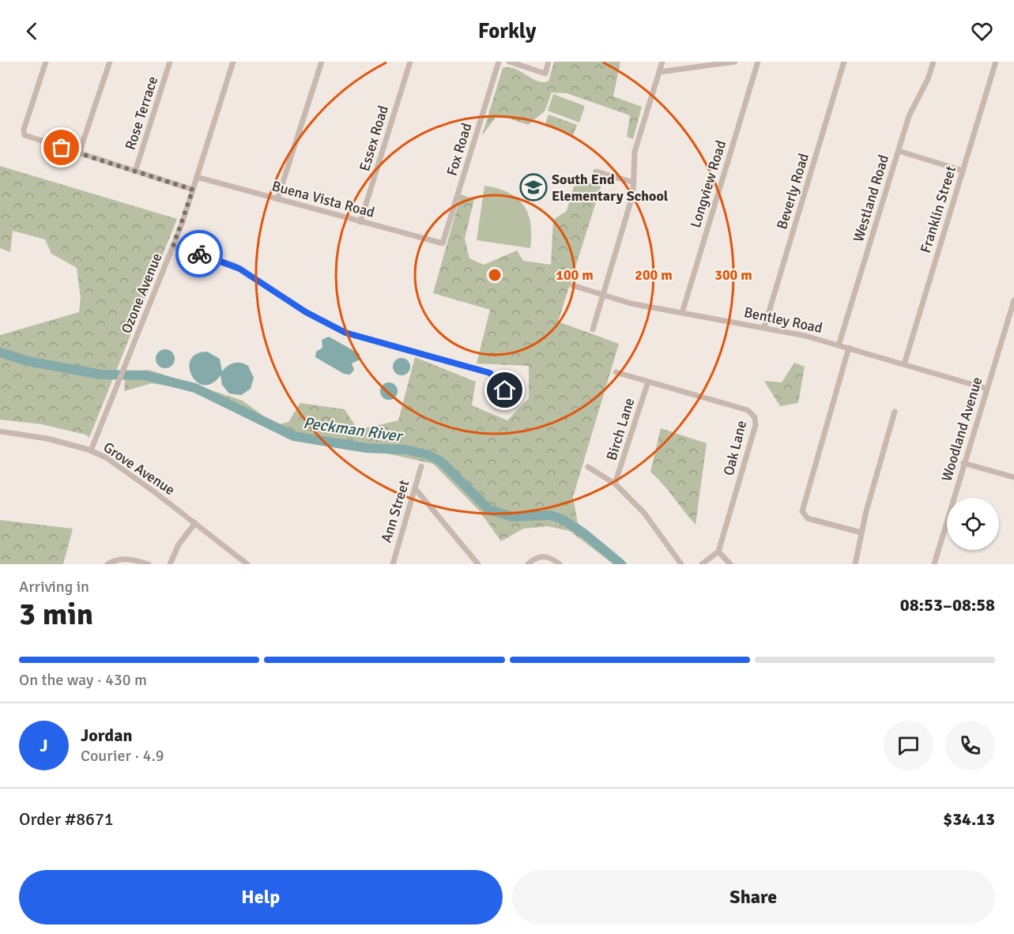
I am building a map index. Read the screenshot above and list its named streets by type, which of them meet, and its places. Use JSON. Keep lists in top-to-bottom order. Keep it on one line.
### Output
{"streets":{"street":["Rose Terrace","Essex Road","Fox Road","Longview Road","Beverly Road","Westland Road","Buena Vista Road","Franklin Street","Ozone Avenue","Bentley Road","Birch Lane","Woodland Avenue","Oak Lane","Grove Avenue","Ann Street"]},"crossings":[["Essex Road","Buena Vista Road"],["Fox Road","Buena Vista Road"],["Longview Road","Bentley Road"],["Beverly Road","Bentley Road"],["Westland Road","Bentley Road"],["Buena Vista Road","Ozone Avenue"],["Franklin Street","Bentley Road"],["Ozone Avenue","Grove Avenue"],["Bentley Road","Woodland Avenue"],["Birch Lane","Oak Lane"]],"water":["Peckman River"],"places":{"school or university":["South End Elementary School"]},"page":{"header":"Forkly","heading":["3 min","Arriving in","08:53–08:58"],"panel":["Jordan","Courier · 4.9","Order #8671","$34.13"],"bar":"On the way · 430 m","round":"J","buttons":["Help","Share"]},"rings":["100 m","200 m","300 m"]}
